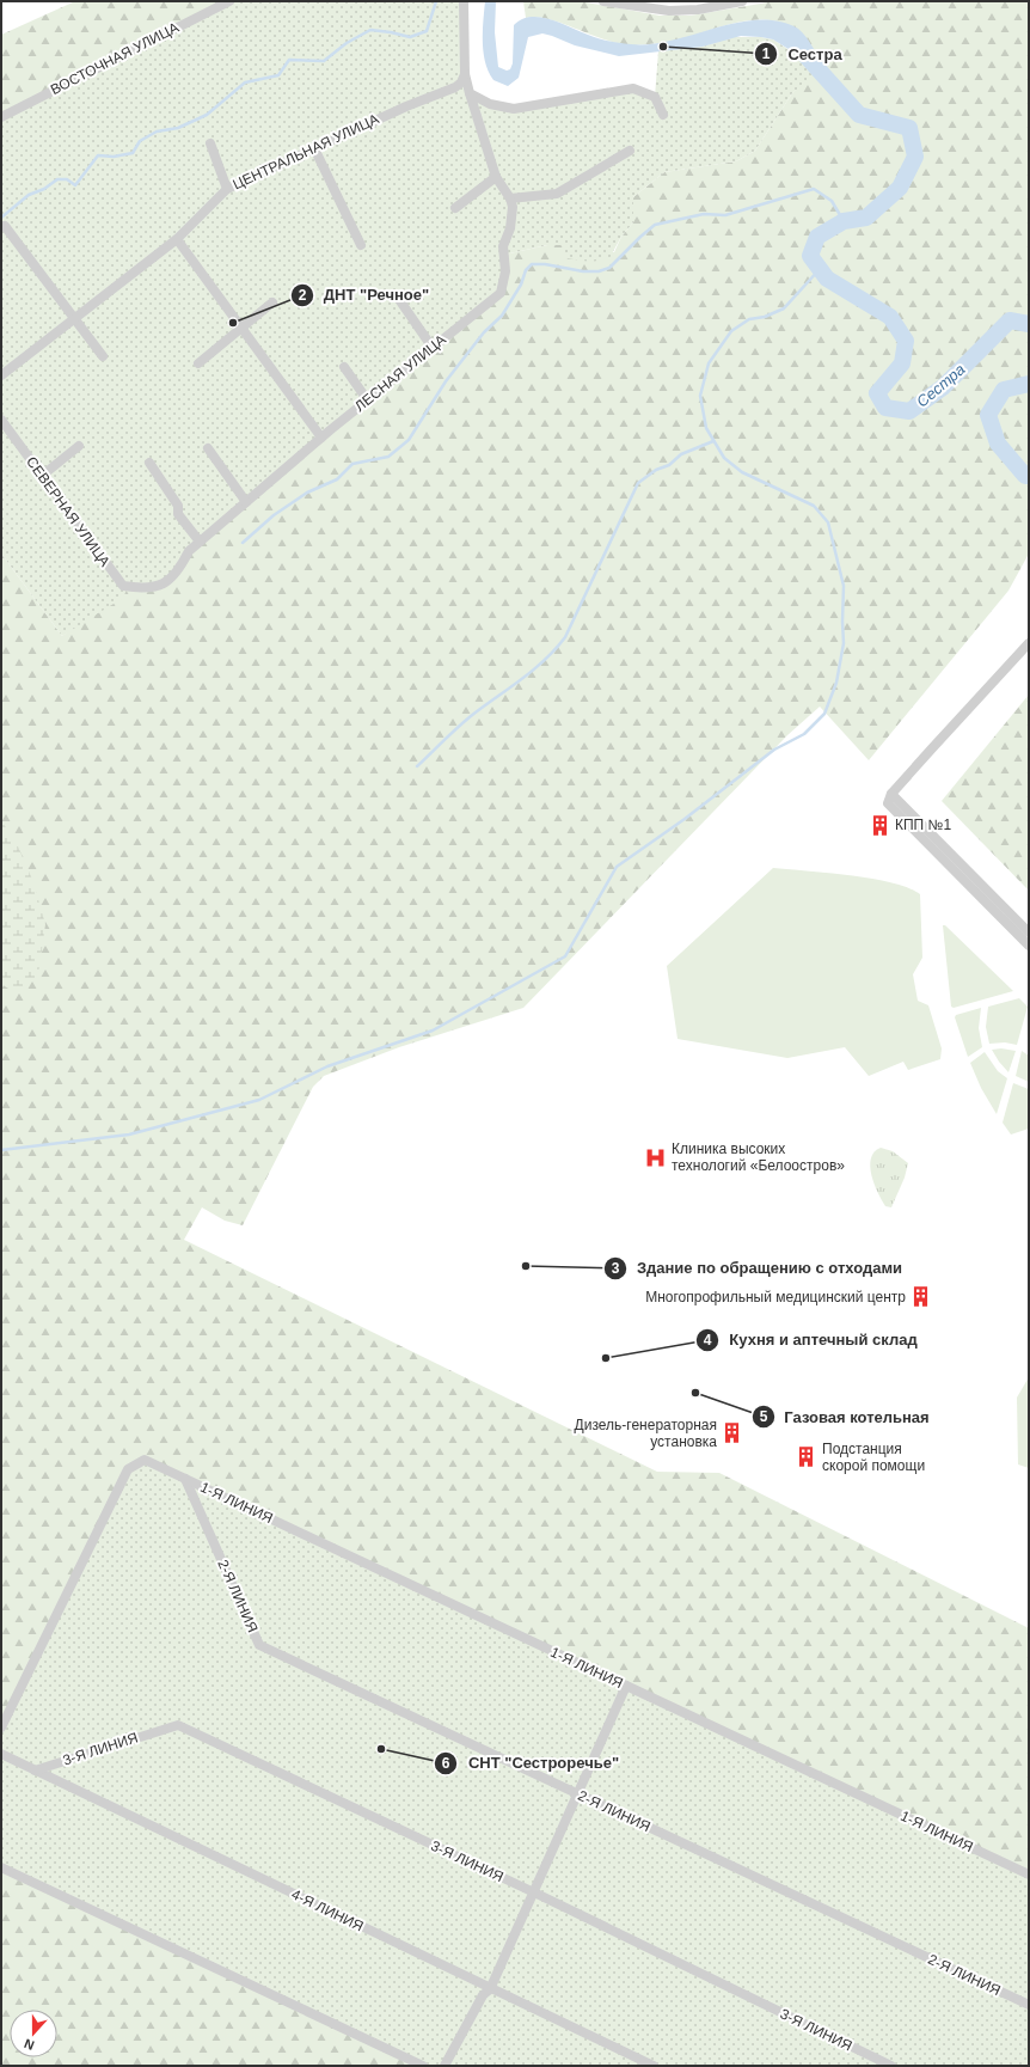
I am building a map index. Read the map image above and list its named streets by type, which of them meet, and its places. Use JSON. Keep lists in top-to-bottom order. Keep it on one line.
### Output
{"streets":{"street":["ВОСТОЧНАЯ УЛИЦА","ЦЕНТРАЛЬНАЯ УЛИЦА","ЛЕСНАЯ УЛИЦА","СЕВЕРНАЯ УЛИЦА","1-Я ЛИНИЯ","2-Я ЛИНИЯ","3-Я ЛИНИЯ","4-Я ЛИНИЯ"]},"crossings":[["ЛЕСНАЯ УЛИЦА","СЕВЕРНАЯ УЛИЦА"],["1-Я ЛИНИЯ","2-Я ЛИНИЯ"],["3-Я ЛИНИЯ","4-Я ЛИНИЯ"]],"water":["Сестра"],"places":{"other":["Сестра","ДНТ \"Речное\"","Здание по обращению с отходами","Кухня и аптечный склад","Газовая котельная","СНТ \"Сестроречье\""],"building":["КПП №1","Многопрофильный медицинский центр","Дизель-генераторная установка","Подстанция скорой помощи"],"hospital":["Клиника высоких технологий «Белоостров»"]},"north":"bottom"}
